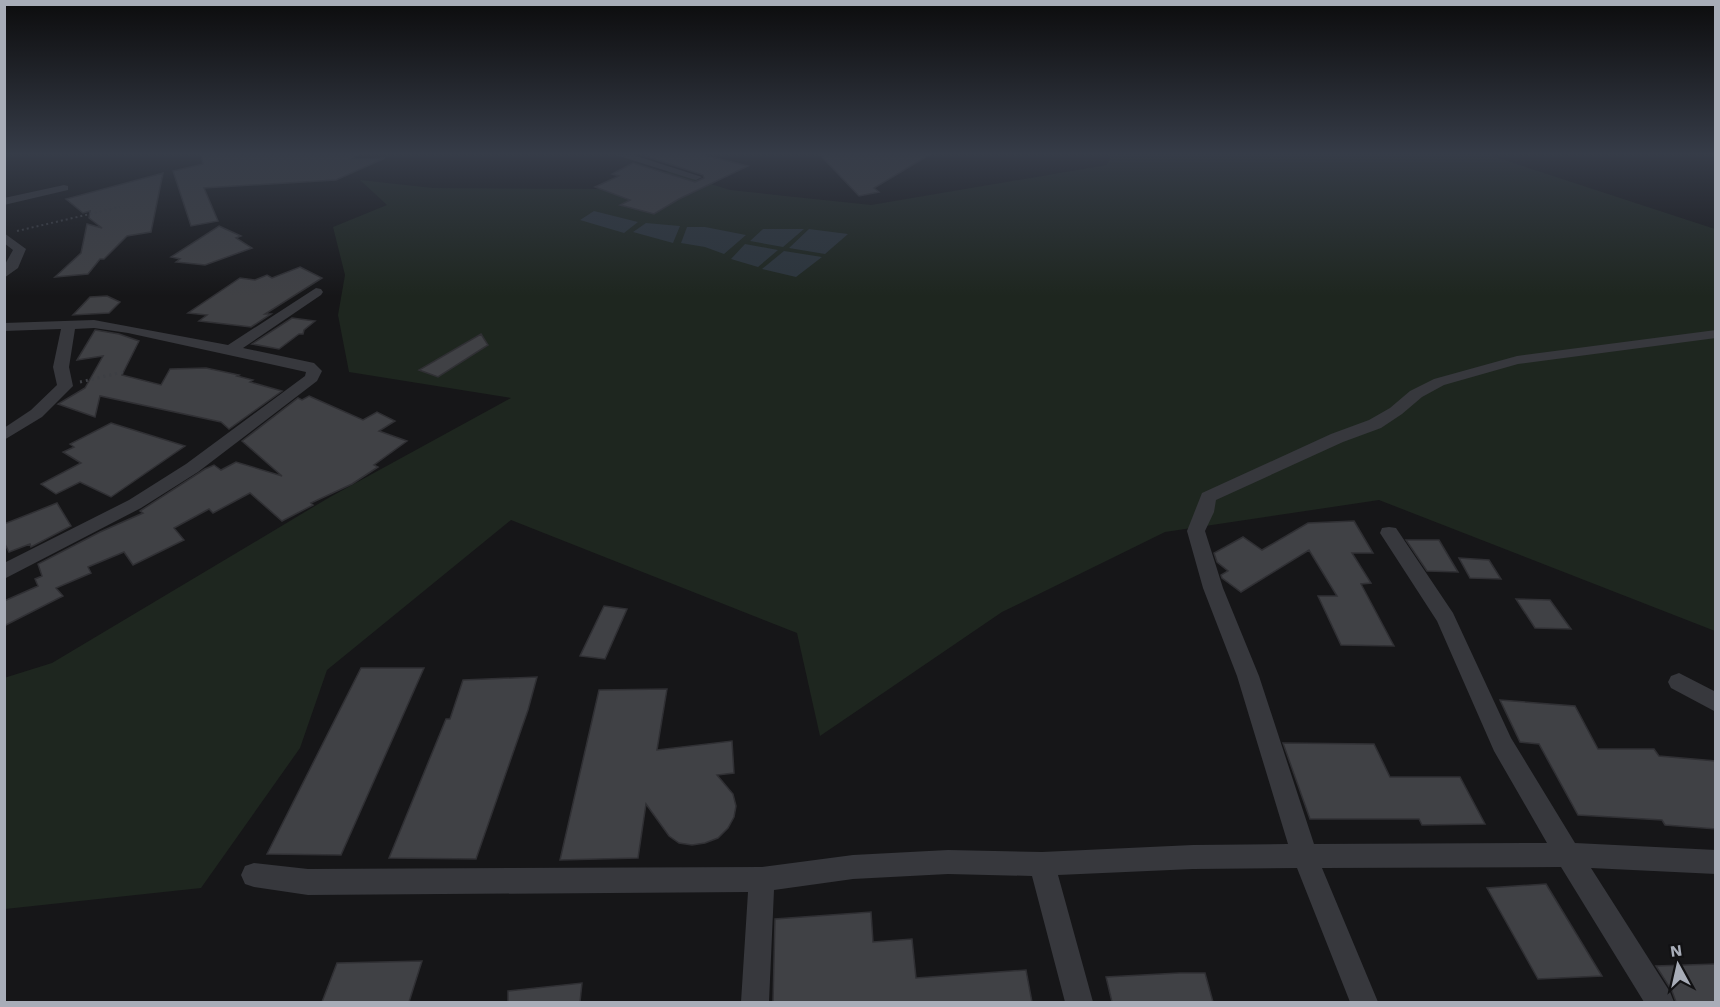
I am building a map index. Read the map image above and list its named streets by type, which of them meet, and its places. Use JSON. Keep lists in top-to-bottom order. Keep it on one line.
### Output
{"north":"top"}
